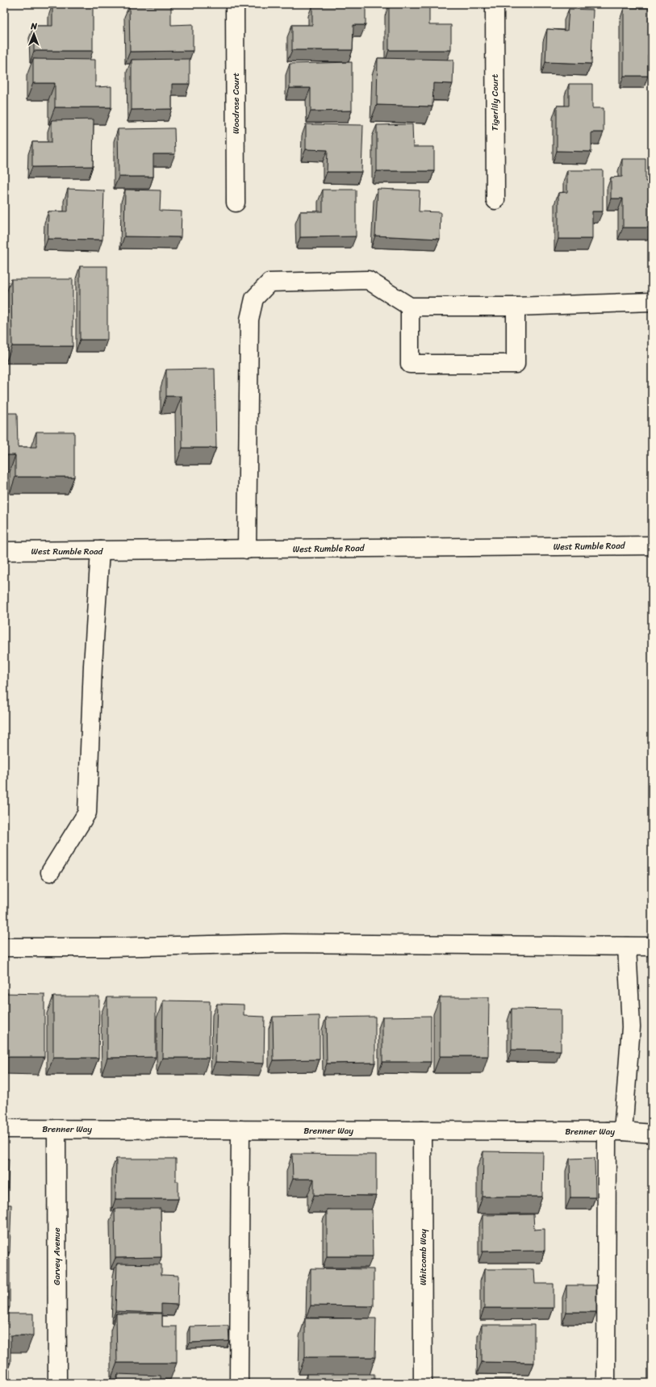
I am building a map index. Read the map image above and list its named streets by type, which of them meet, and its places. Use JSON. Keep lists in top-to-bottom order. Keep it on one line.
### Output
{"streets":{"street":["Tigerlily Court","Woodrose Court","West Rumble Road","Brenner Way","Garvey Avenue","Whitcomb Way"]},"crossings":[["Brenner Way","Garvey Avenue"],["Brenner Way","Whitcomb Way"]],"north":"top"}
